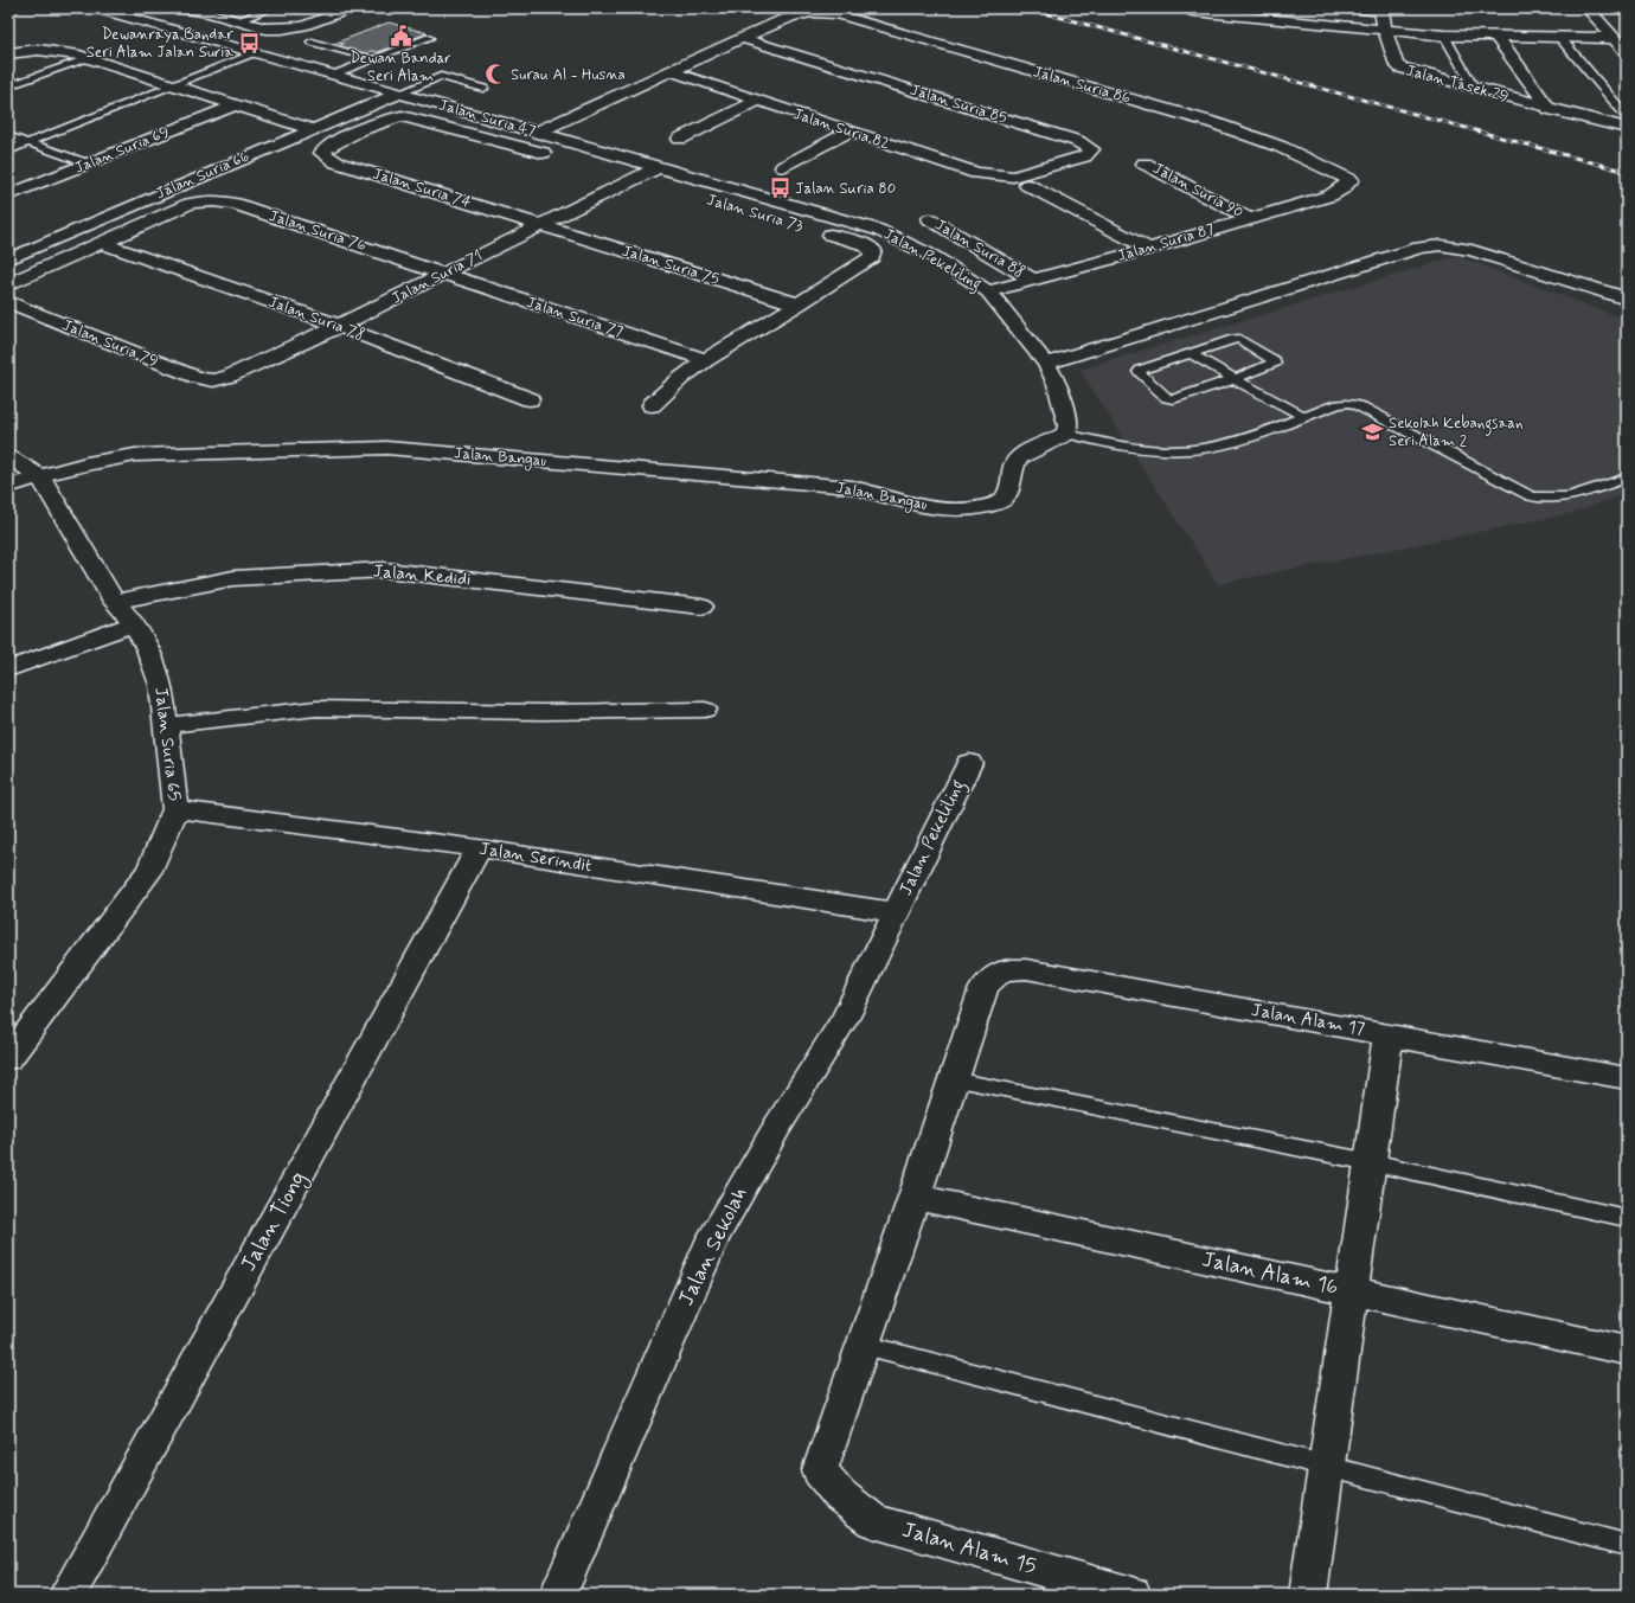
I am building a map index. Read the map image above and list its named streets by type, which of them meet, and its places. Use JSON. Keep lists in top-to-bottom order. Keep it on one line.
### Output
{"streets":{"street":["Jalan Tasek 29","Jalan Suria 86","Jalan Suria 85","Jalan Suria 47","Jalan Suria 82","Jalan Suria 69","Jalan Suria 66","Jalan Suria 74","Jalan Suria 90","Jalan Suria 73","Jalan Suria 76","Jalan Suria 87","Jalan Suria 88","Jalan Pekeliling","Jalan Suria 75","Jalan Suria 71","Jalan Suria 77","Jalan Suria 78","Jalan Suria 79","Jalan Bangau","Jalan Kedidi","Jalan Suria 65","Jalan Serindit","Jalan Alam 17","Jalan Tiong","Jalan Sekolah","Jalan Alam 16","Jalan Alam 15"]},"crossings":[["Jalan Suria 86","Jalan Suria 85"],["Jalan Suria 86","Jalan Suria 87"],["Jalan Suria 85","Jalan Suria 82"],["Jalan Suria 47","Jalan Suria 66"],["Jalan Suria 47","Jalan Pekeliling"],["Jalan Suria 47","Jalan Suria 71"],["Jalan Suria 74","Jalan Suria 75"],["Jalan Suria 74","Jalan Suria 71"],["Jalan Suria 90","Jalan Suria 87"],["Jalan Suria 73","Jalan Suria 75"],["Jalan Suria 76","Jalan Suria 71"],["Jalan Suria 76","Jalan Suria 77"],["Jalan Suria 76","Jalan Suria 78"],["Jalan Suria 87","Jalan Suria 88"],["Jalan Suria 87","Jalan Pekeliling"],["Jalan Pekeliling","Jalan Bangau"],["Jalan Pekeliling","Jalan Serindit"],["Jalan Pekeliling","Jalan Sekolah"],["Jalan Suria 75","Jalan Suria 71"],["Jalan Suria 71","Jalan Suria 77"],["Jalan Suria 71","Jalan Suria 78"],["Jalan Suria 71","Jalan Suria 79"],["Jalan Bangau","Jalan Suria 65"],["Jalan Kedidi","Jalan Suria 65"],["Jalan Suria 65","Jalan Serindit"],["Jalan Serindit","Jalan Tiong"],["Jalan Serindit","Jalan Sekolah"]],"places":{"public building":["Dewan Bandar Seri Alam"],"bus stop":["Dewanraya Bandar Seri Alam Jalan Suria","Jalan Suria 80"],"mosque":["Surau Al - Husna"],"school or university":["Sekolah Kebangsaan Seri Alam 2"]}}
